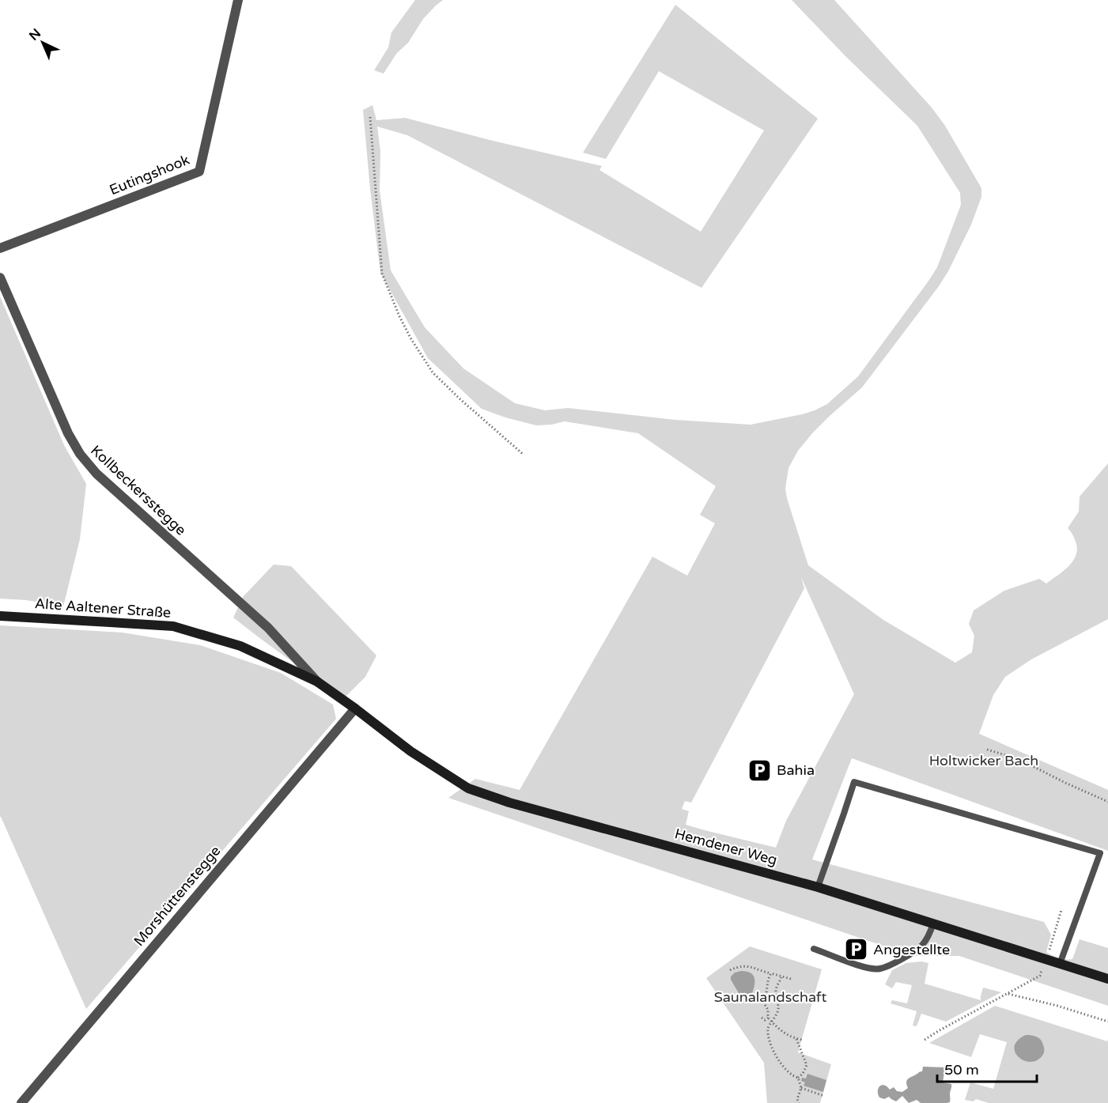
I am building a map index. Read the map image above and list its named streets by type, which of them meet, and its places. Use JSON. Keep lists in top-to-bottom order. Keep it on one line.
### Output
{"streets":{"street":["Eutingshook","Kollbeckersstegge","Alte Aaltener Straße","Hemdener Weg","Morshüttenstegge"]},"crossings":[["Kollbeckersstegge","Alte Aaltener Straße"],["Alte Aaltener Straße","Hemdener Weg"],["Alte Aaltener Straße","Morshüttenstegge"],["Hemdener Weg","Morshüttenstegge"]],"parks":["Holtwicker Bach","Saunalandschaft"],"places":{"parking":["Bahia","Angestellte"]},"scale_bar":"50 m","north":"top left"}
